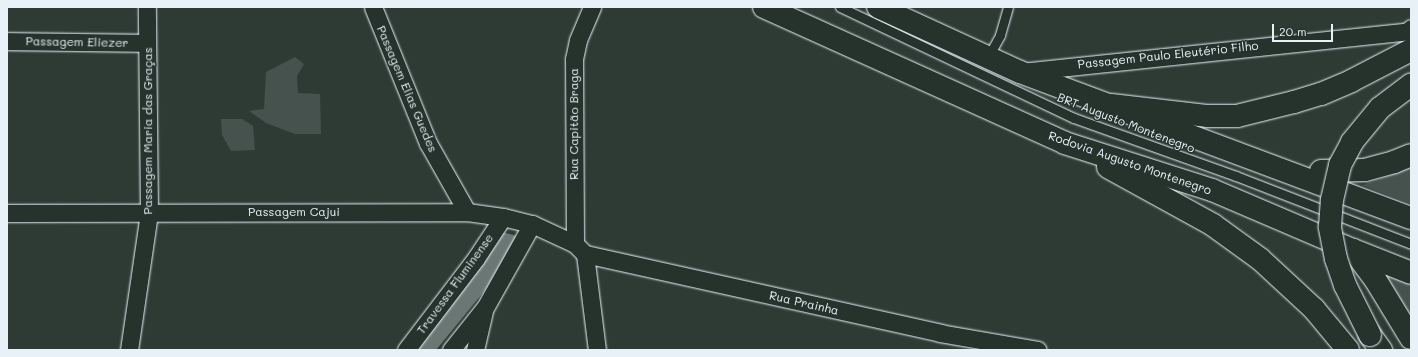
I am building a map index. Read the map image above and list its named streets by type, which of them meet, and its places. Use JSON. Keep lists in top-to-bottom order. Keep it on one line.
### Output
{"streets":{"main road":["Rodovia Augusto Montenegro"],"street":["Passagem Eliezer","Passagem Paulo Eleutério Filho","Passagem Elias Guedes","Rua Capitão Braga","Passagem Maria das Graças","Passagem Cajui","Travessa Fluminense","Rua Prainha"],"lane":["BRT Augusto Montenegro"]},"crossings":[["Passagem Eliezer","Passagem Maria das Graças"],["Passagem Elias Guedes","Passagem Cajui"],["Rua Capitão Braga","Passagem Cajui"],["Rua Capitão Braga","Rua Prainha"],["Passagem Maria das Graças","Passagem Cajui"],["Passagem Cajui","Travessa Fluminense"],["Passagem Cajui","Rua Prainha"]],"scale_bar":"20 m"}
